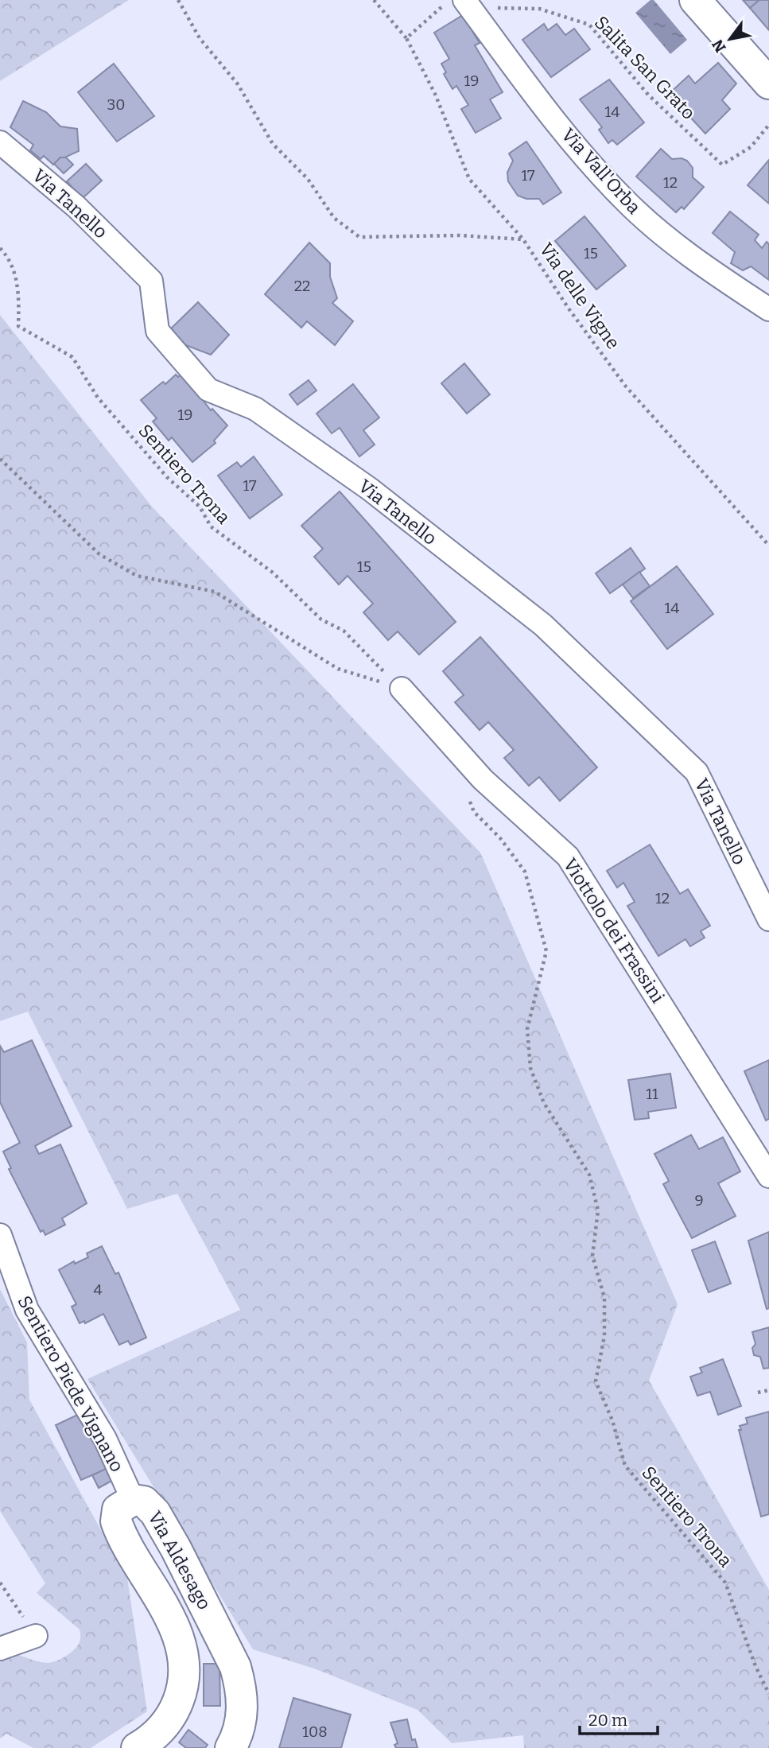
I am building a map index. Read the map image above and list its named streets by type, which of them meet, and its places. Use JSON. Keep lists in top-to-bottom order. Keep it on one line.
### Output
{"streets":{"street":["Via Vall'Orba","Via Tanello","Viottolo dei Frassini","Sentiero Piede Vignano","Via Aldesago"],"path":["Salita San Grato","Via delle Vigne","Sentiero Trona"]},"crossings":[["Salita San Grato","Via Vall'Orba"],["Sentiero Trona","Viottolo dei Frassini"],["Sentiero Piede Vignano","Via Aldesago"]],"house_numbers":["19","30","14","17","12","15","22","19","17","15","14","12","11","9","4","108"],"scale_bar":"20 m","north":"bottom left"}
